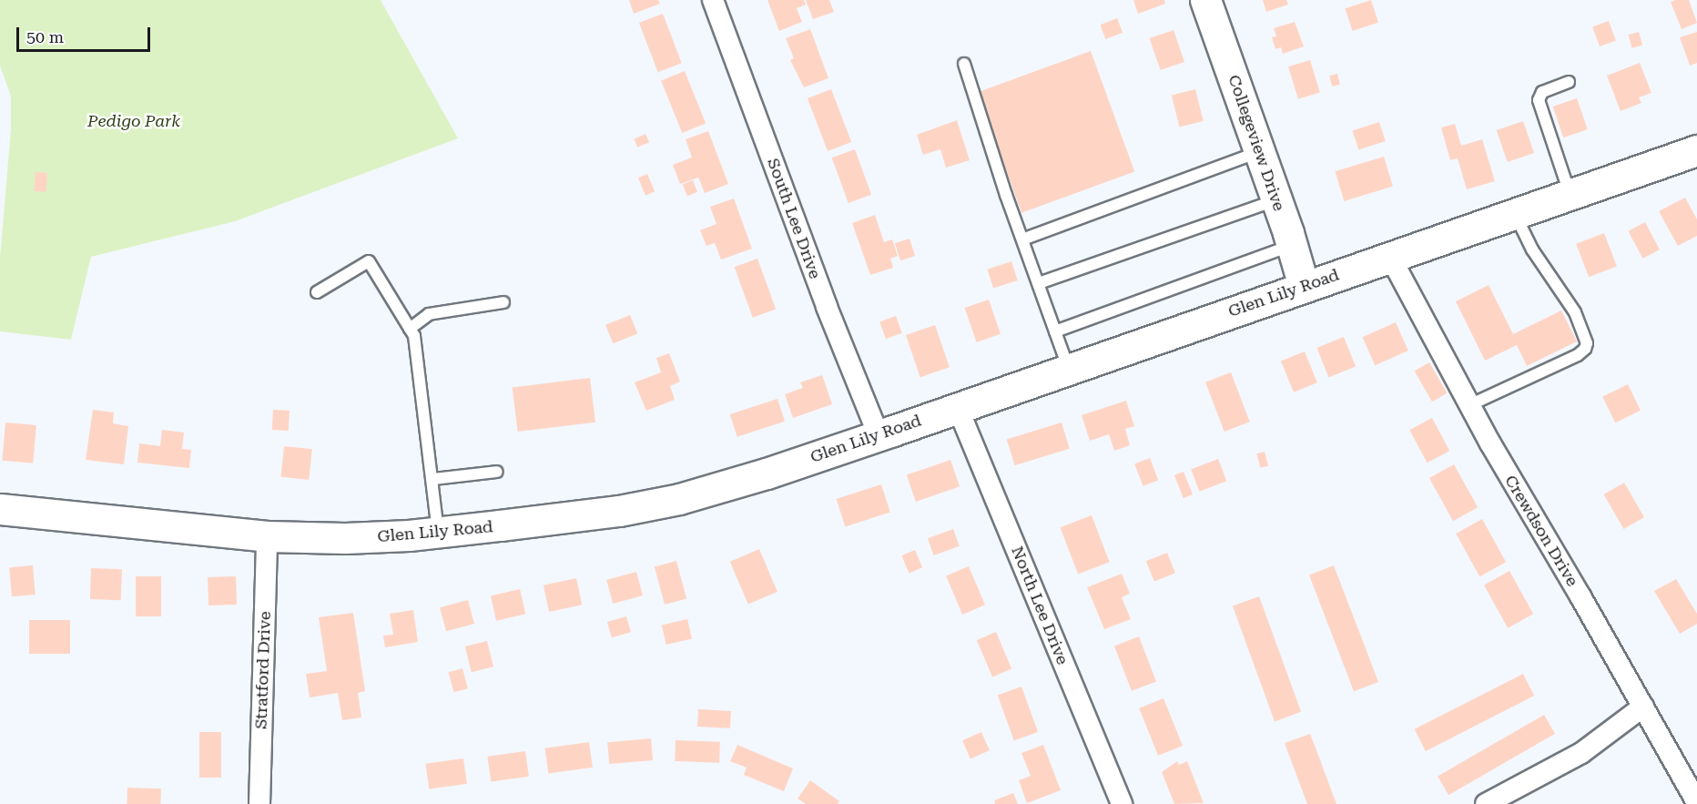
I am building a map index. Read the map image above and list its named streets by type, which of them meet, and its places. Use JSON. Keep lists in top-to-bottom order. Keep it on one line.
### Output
{"streets":{"street":["Collegeview Drive","South Lee Drive","Glen Lily Road","Crewdson Drive","North Lee Drive","Stratford Drive"]},"crossings":[["Collegeview Drive","Glen Lily Road"],["South Lee Drive","Glen Lily Road"],["Glen Lily Road","Crewdson Drive"],["Glen Lily Road","North Lee Drive"],["Glen Lily Road","Stratford Drive"]],"parks":["Pedigo Park"],"scale_bar":"50 m"}
